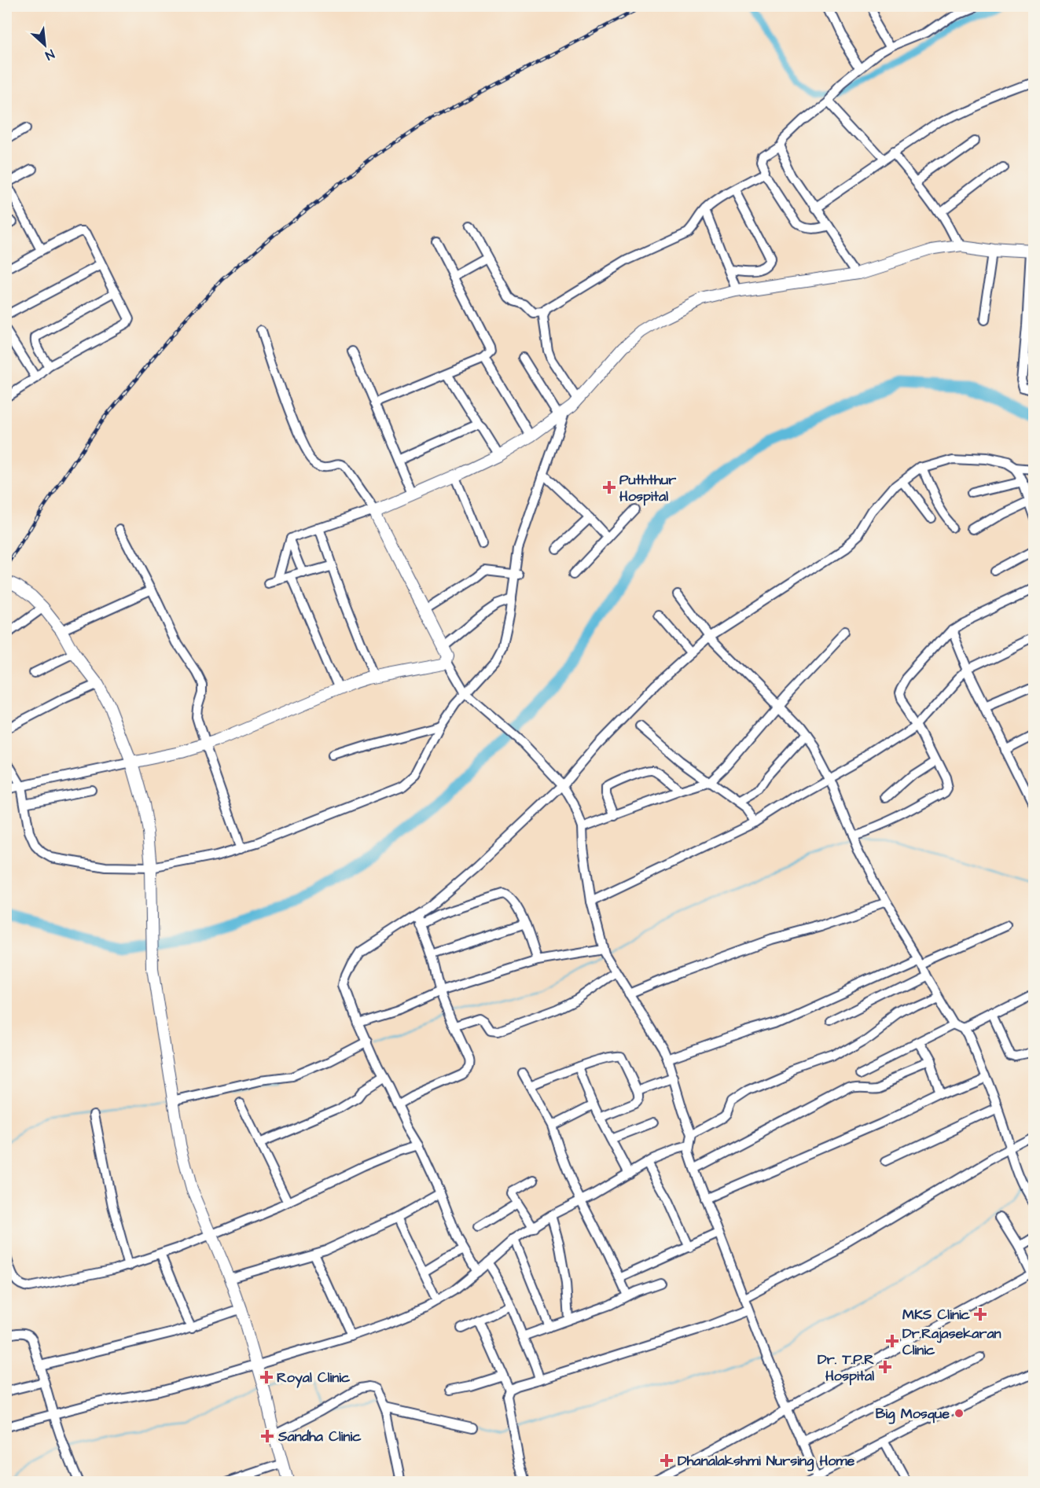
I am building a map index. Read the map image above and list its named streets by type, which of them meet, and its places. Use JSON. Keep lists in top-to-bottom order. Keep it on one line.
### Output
{"places":{"health":["Puththur Hospital","MKS Clinic","Dr.Rajasekaran Clinic","Dr. T.P.R Hospital","Royal Clinic","Sandha Clinic","Dhanalakshmi Nursing Home"],"other":["Big Mosque"]},"north":"bottom right"}
